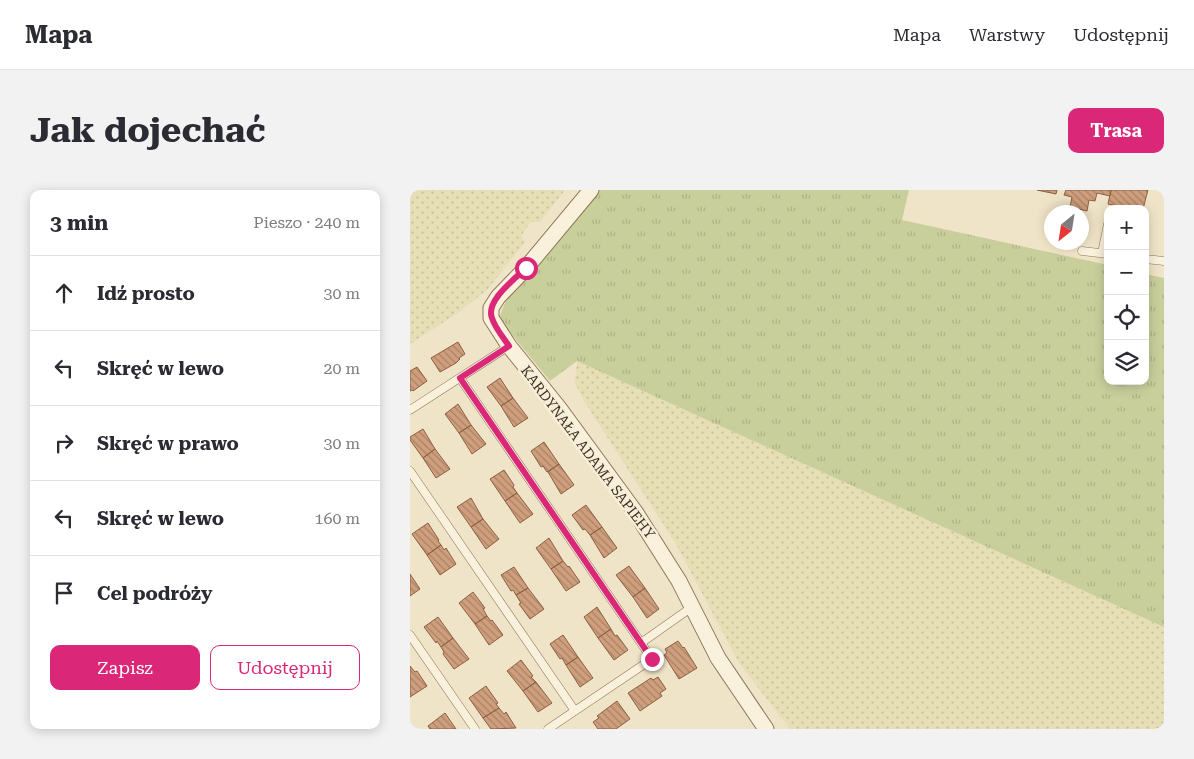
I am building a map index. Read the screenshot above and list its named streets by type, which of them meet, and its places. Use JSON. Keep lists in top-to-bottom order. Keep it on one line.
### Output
{"streets":{"street":["KARDYNAŁA ADAMA SAPIEHY"]},"north":"bottom left","page":{"header":"Mapa","nav":["Mapa","Warstwy","Udostępnij"],"buttons":["Trasa",["Zapisz","Udostępnij"]],"title":"Jak dojechać","heading":["3 min","Pieszo · 240 m"],"map_buttons":["+","−"],"list":[["Idź prosto","30 m"],["Skręć w lewo","20 m"],["Skręć w prawo","30 m"],["Skręć w lewo","160 m"],"Cel podróży"]}}
